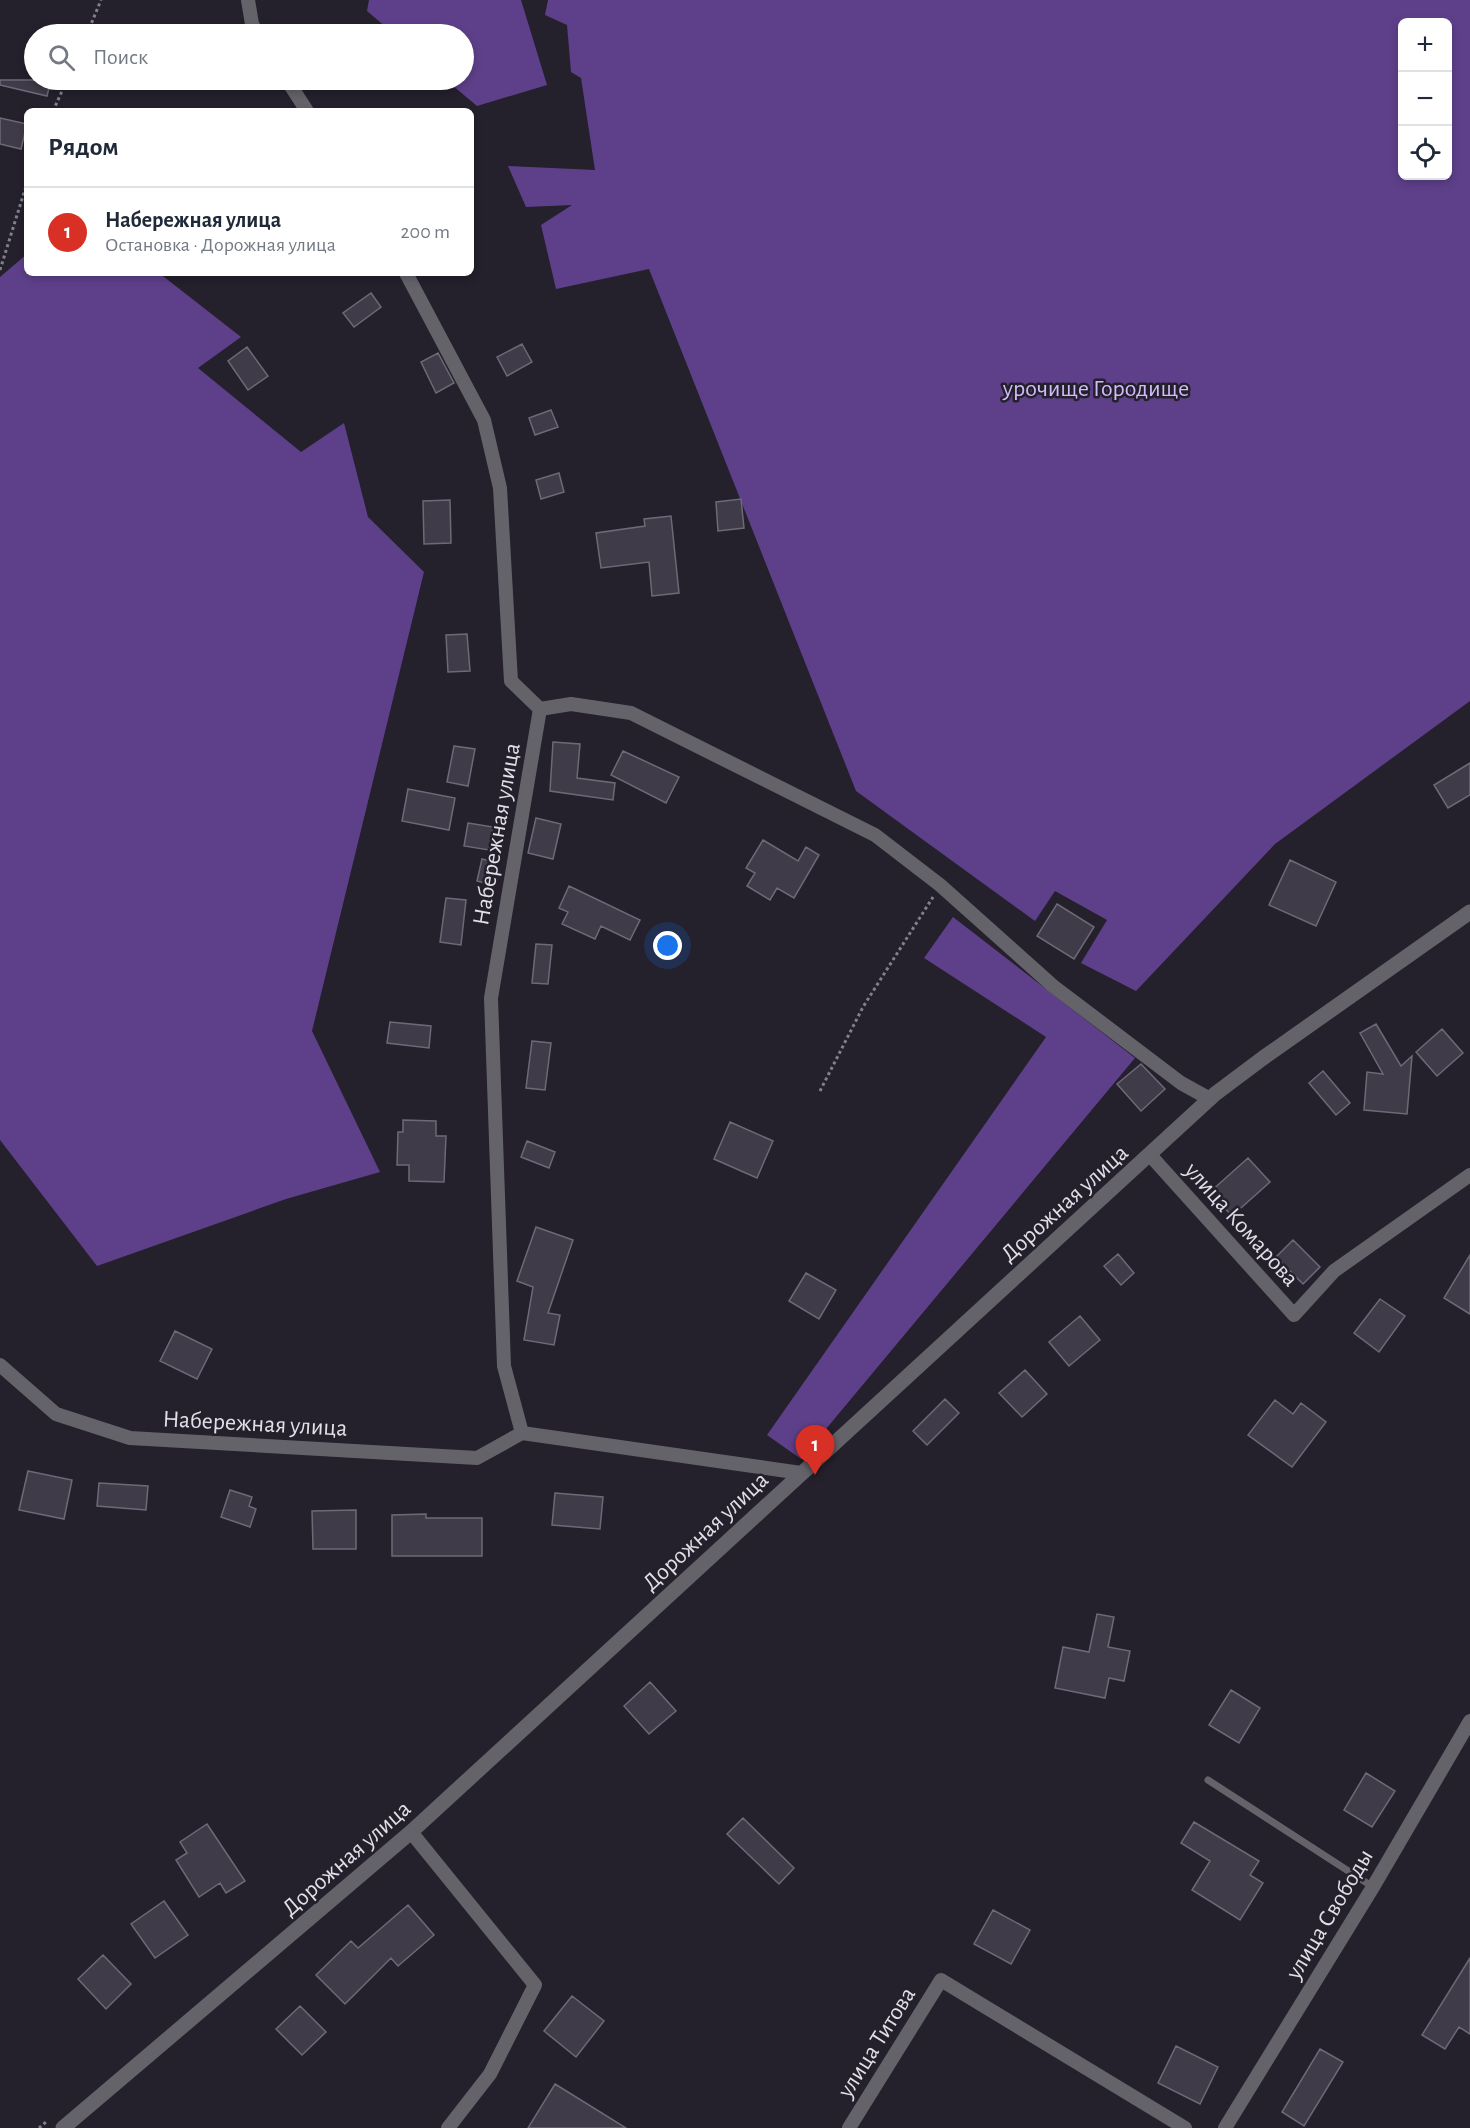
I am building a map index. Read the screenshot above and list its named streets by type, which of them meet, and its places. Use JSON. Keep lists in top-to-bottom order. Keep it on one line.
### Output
{"streets":{"street":["Набережная улица","Дорожная улица","улица Комарова","улица Свободы","улица Титова"]},"crossings":[["Дорожная улица","улица Комарова"]],"parks":["урочище Городище"],"page":{"map_buttons":["+","−"],"search":"Поиск","heading":"Рядом","list":[{"mark":"1","name":"Набережная улица","note":"Остановка · Дорожная улица","value":"200 m"}],"pins":"1"}}
